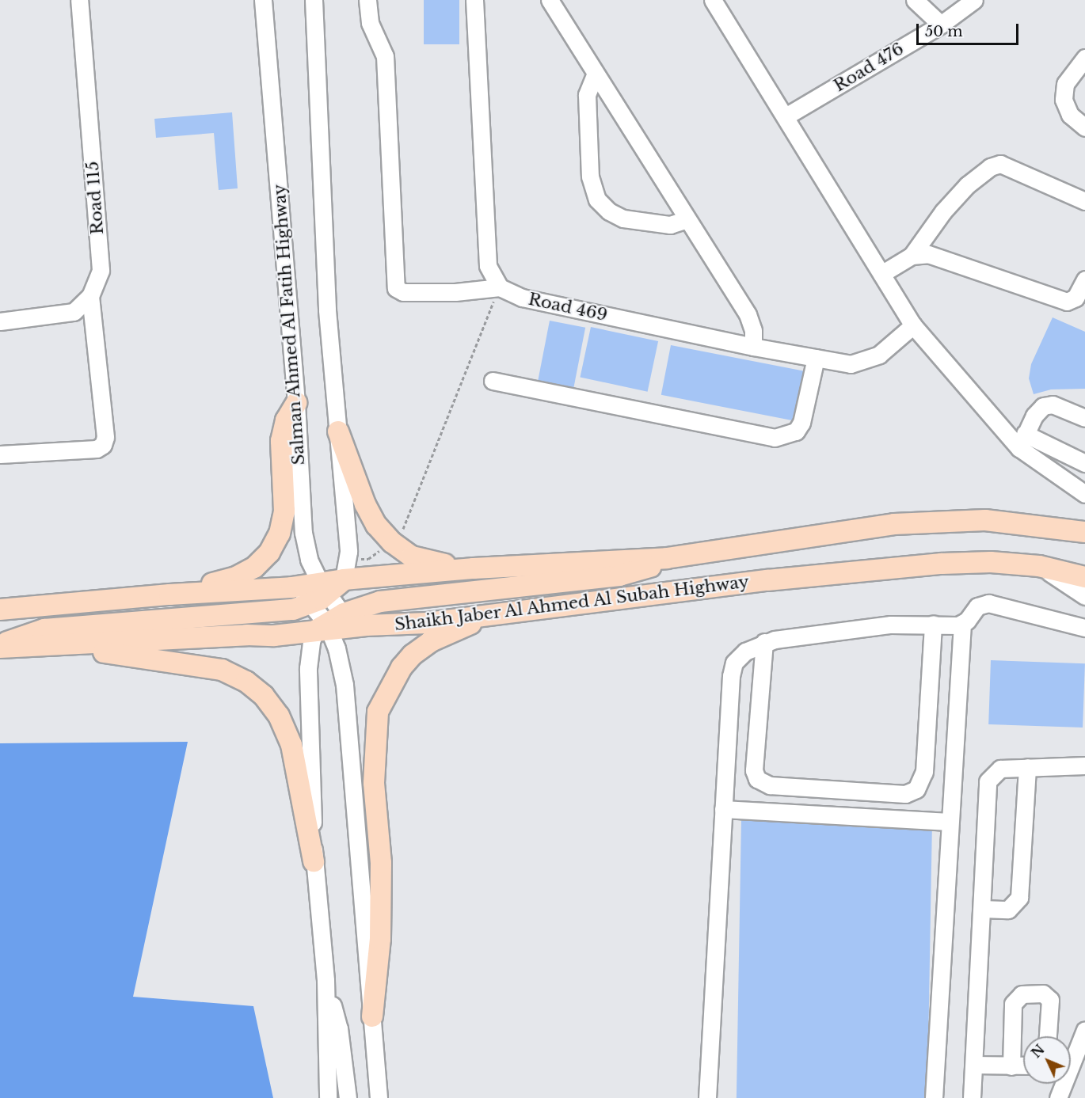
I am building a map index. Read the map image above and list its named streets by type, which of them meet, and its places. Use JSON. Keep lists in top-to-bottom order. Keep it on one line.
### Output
{"streets":{"main road":["Shaikh Jaber Al Ahmed Al Subah Highway"],"street":["Road 476","Road 115","Road 469","Salman Ahmed Al Fatih Highway"]},"crossings":[["Salman Ahmed Al Fatih Highway","Shaikh Jaber Al Ahmed Al Subah Highway"]],"scale_bar":"50 m","north":"top left"}
